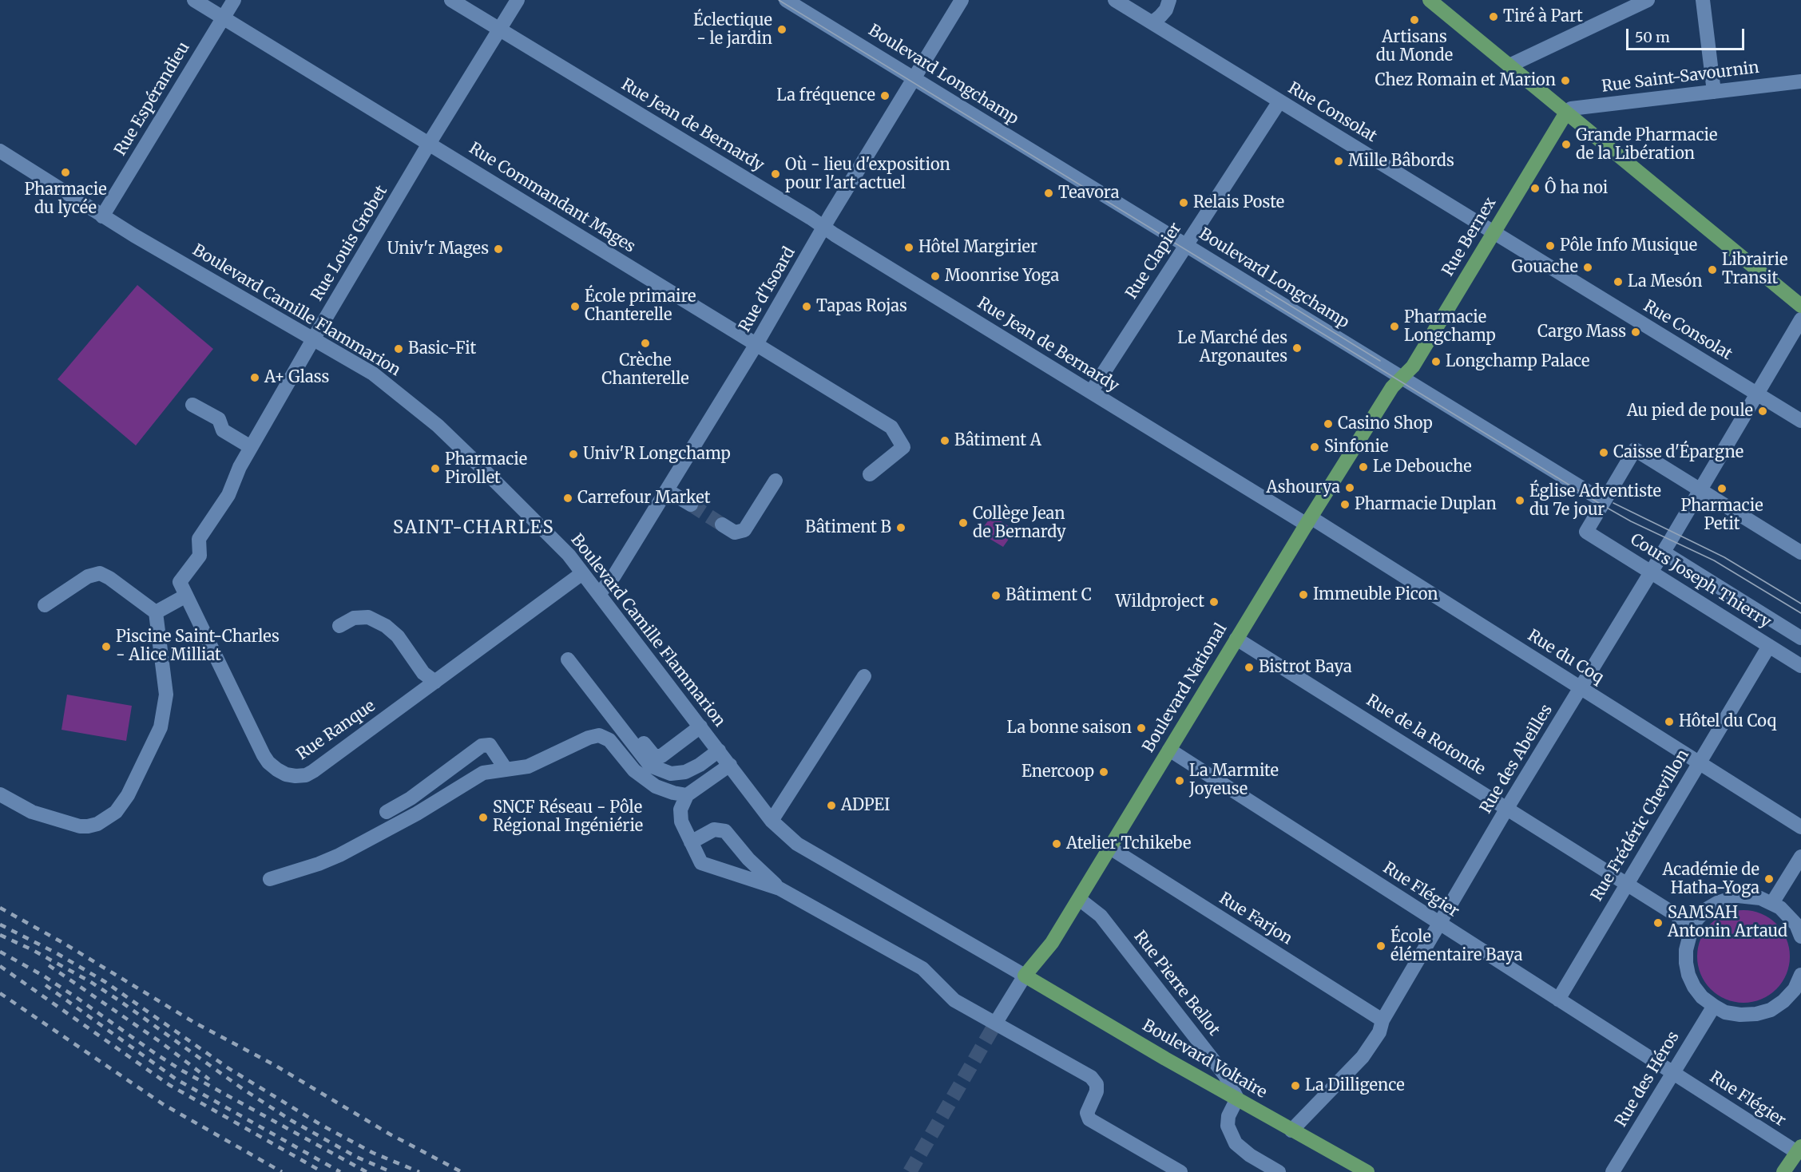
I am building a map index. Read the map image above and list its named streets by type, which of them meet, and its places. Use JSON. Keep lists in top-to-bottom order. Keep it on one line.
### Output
{"streets":{"main road":["Rue Bernex","Boulevard National","Boulevard Voltaire"],"street":["Boulevard Longchamp","Rue Saint-Savournin","Rue Espérandieu","Rue Consolat","Rue Jean de Bernardy","Rue Commandant Mages","Rue Louis Grobet","Rue Clapier","Rue d'Isoard","Boulevard Camille Flammarion","Cours Joseph Thierry","Rue du Coq","Rue Ranque","Rue de la Rotonde","Rue des Abeilles","Rue Frédéric Chevillon","Rue Flégier","Rue Farjon","Rue Pierre Bellot","Rue des Héros"]},"crossings":[["Boulevard Longchamp","Rue Bernex"],["Boulevard Longchamp","Rue Clapier"],["Boulevard Longchamp","Rue d'Isoard"],["Boulevard Longchamp","Cours Joseph Thierry"],["Boulevard Longchamp","Boulevard National"],["Rue Saint-Savournin","Rue Bernex"],["Rue Espérandieu","Rue Commandant Mages"],["Rue Espérandieu","Boulevard Camille Flammarion"],["Rue Consolat","Rue Bernex"],["Rue Consolat","Rue Clapier"],["Rue Consolat","Rue des Abeilles"],["Rue Jean de Bernardy","Rue Louis Grobet"],["Rue Jean de Bernardy","Rue Clapier"],["Rue Jean de Bernardy","Rue d'Isoard"],["Rue Jean de Bernardy","Rue du Coq"],["Rue Jean de Bernardy","Boulevard National"],["Rue Commandant Mages","Rue Louis Grobet"],["Rue Commandant Mages","Rue d'Isoard"],["Rue Bernex","Boulevard National"],["Rue Louis Grobet","Boulevard Camille Flammarion"],["Rue Louis Grobet","Rue Ranque"],["Rue d'Isoard","Boulevard Camille Flammarion"],["Boulevard Camille Flammarion","Boulevard National"],["Boulevard Camille Flammarion","Rue Ranque"],["Boulevard Camille Flammarion","Boulevard Voltaire"],["Cours Joseph Thierry","Rue des Abeilles"],["Cours Joseph Thierry","Rue Frédéric Chevillon"],["Rue du Coq","Boulevard National"],["Rue du Coq","Rue des Abeilles"],["Rue du Coq","Rue Frédéric Chevillon"],["Boulevard National","Rue de la Rotonde"],["Boulevard National","Rue Flégier"],["Boulevard National","Rue Farjon"],["Boulevard National","Rue Pierre Bellot"],["Boulevard National","Boulevard Voltaire"],["Rue de la Rotonde","Rue des Abeilles"],["Rue de la Rotonde","Rue Frédéric Chevillon"],["Rue des Abeilles","Rue Flégier"],["Rue des Abeilles","Rue Farjon"],["Rue des Abeilles","Boulevard Voltaire"],["Rue Frédéric Chevillon","Rue Flégier"],["Rue Flégier","Rue des Héros"],["Rue Pierre Bellot","Boulevard Voltaire"]],"districts":["SAINT-CHARLES"],"places":["Tiré à Part","Artisans du Monde","Éclectique - le jardin","Chez Romain et Marion","La fréquence","Grande Pharmacie de la Libération","Mille Bâbords","Pharmacie du lycée","Où - lieu d'exposition pour l'art actuel","Ô ha noi","Teavora","Relais Poste","Pôle Info Musique","Hôtel Margirier","Univ'r Mages","Gouache","Librairie Transit","Moonrise Yoga","La Mesón","École primaire Chanterelle","Tapas Rojas","Pharmacie Longchamp","Cargo Mass","Crèche Chanterelle","Le Marché des Argonautes","Basic-Fit","Longchamp Palace","A+ Glass","Au pied de poule","Casino Shop","Bâtiment A","Sinfonie","Caisse d'Épargne","Univ'R Longchamp","Le Debouche","Pharmacie Pirollet","Ashourya","Pharmacie Petit","Carrefour Market","Église Adventiste du 7e jour","Pharmacie Duplan","Collège Jean de Bernardy","Bâtiment B","Immeuble Picon","Bâtiment C","Wildproject","Piscine Saint-Charles - Alice Milliat","Bistrot Baya","Hôtel du Coq","La bonne saison","Enercoop","La Marmite Joyeuse","ADPEI","SNCF Réseau - Pôle Régional Ingéniérie","Atelier Tchikebe","Académie de Hatha-Yoga","SAMSAH Antonin Artaud","École élémentaire Baya","La Dilligence"],"scale_bar":"50 m"}
